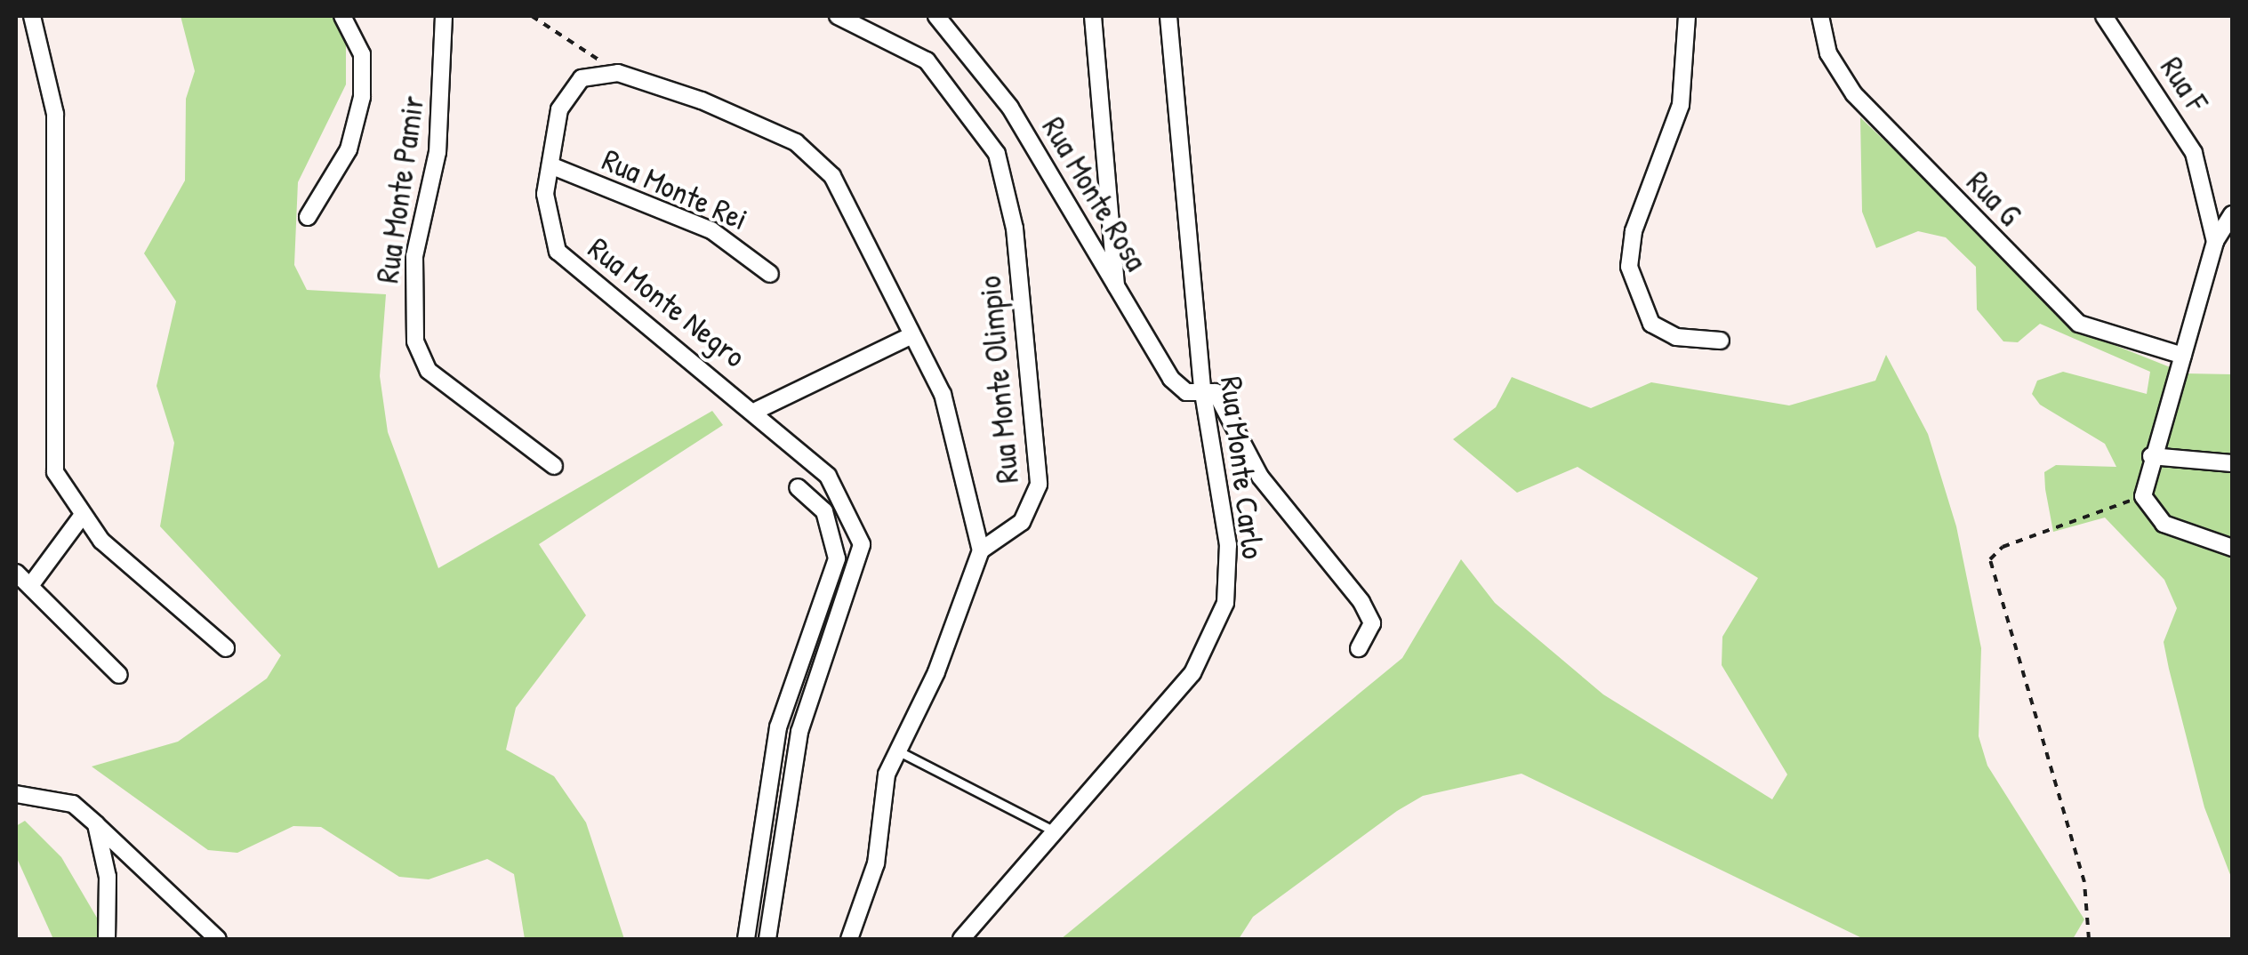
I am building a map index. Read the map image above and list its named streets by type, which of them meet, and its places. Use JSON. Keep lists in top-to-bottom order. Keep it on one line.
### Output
{"streets":{"street":["Rua F","Rua Monte Pamir","Rua Monte Rei","Rua Monte Rosa","Rua G","Rua Monte Negro","Rua Monte Olimpio","Rua Monte Carlo"]},"crossings":[["Rua Monte Rei","Rua Monte Negro"],["Rua Monte Rosa","Rua Monte Carlo"]]}
